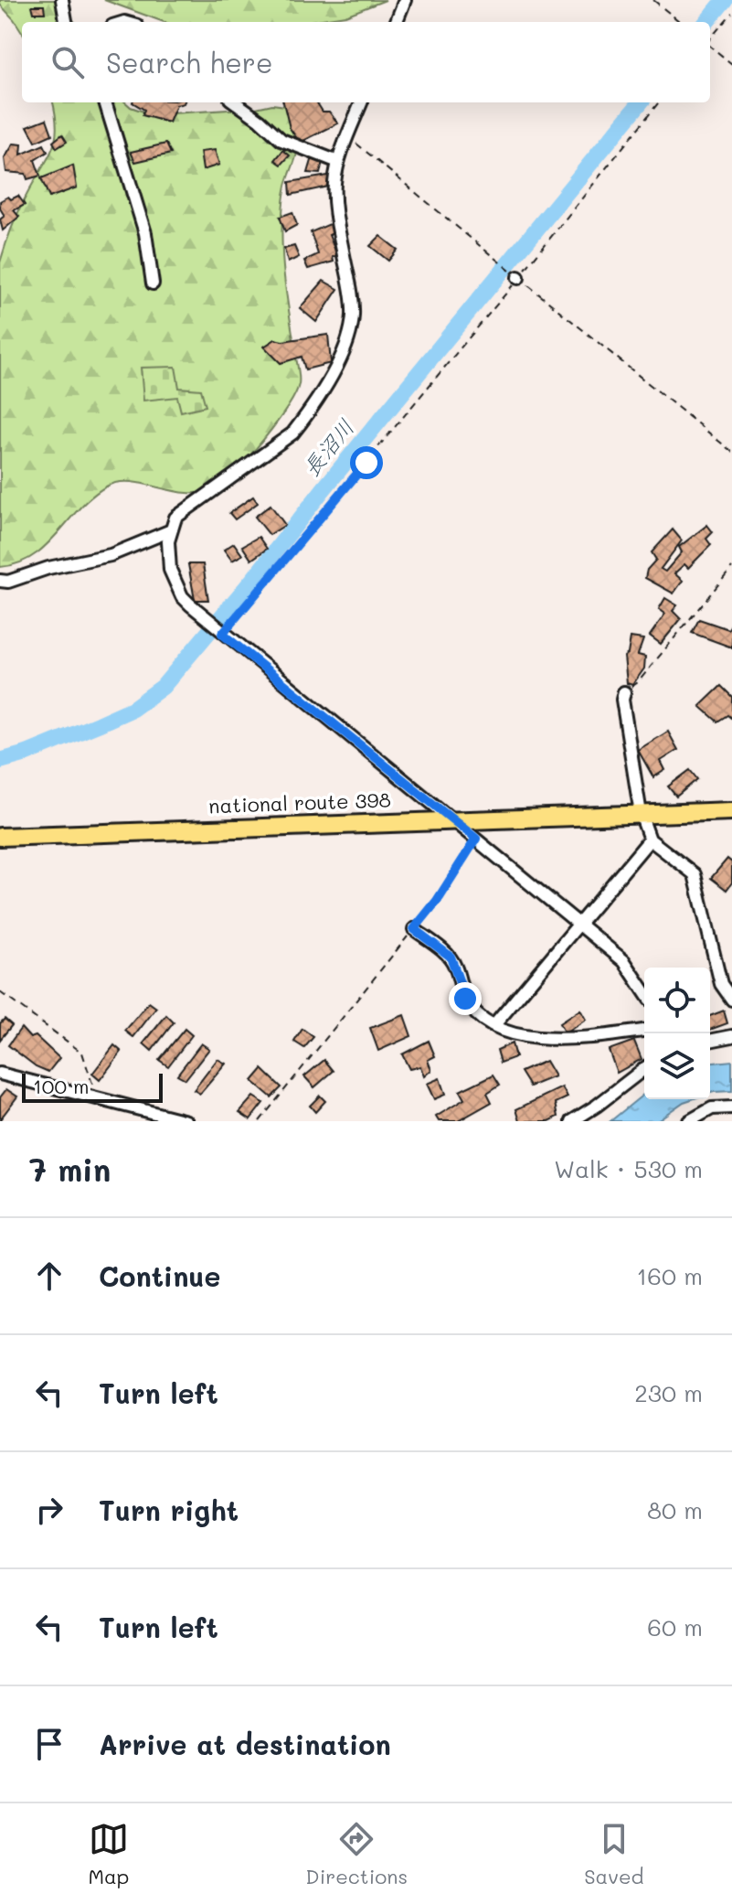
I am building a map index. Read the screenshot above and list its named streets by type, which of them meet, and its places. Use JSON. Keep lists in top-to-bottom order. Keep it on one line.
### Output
{"streets":{"highway":["national route 398"]},"water":["長沼川"],"scale_bar":"100 m","page":{"search":"Search here","scale":"100 m","heading":["7 min","Walk · 530 m"],"list":[["Continue","160 m"],["Turn left","230 m"],["Turn right","80 m"],["Turn left","60 m"],"Arrive at destination"],"nav":["Map","Directions","Saved"]}}
